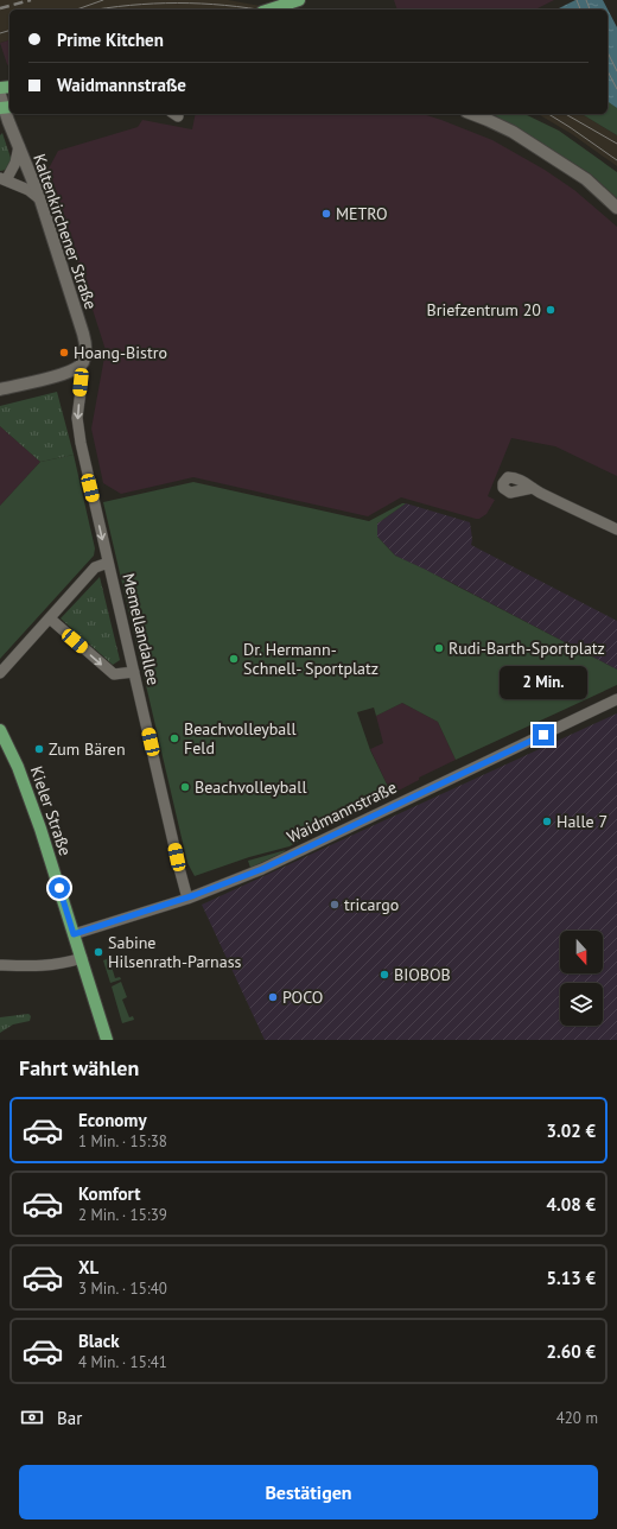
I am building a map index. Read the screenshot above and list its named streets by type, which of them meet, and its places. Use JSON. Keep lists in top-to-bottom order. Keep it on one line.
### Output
{"streets":{"main road":["Kieler Straße"],"street":["Kaltenkirchener Straße","Memellandallee","Waidmannstraße"]},"crossings":[["Kaltenkirchener Straße","Memellandallee"],["Memellandallee","Waidmannstraße"],["Kieler Straße","Waidmannstraße"]],"one_way":["Memellandallee"],"places":["METRO","Briefzentrum 20","Hoang-Bistro","Rudi-Barth-Sportplatz","Dr. Hermann- Schnell- Sportplatz","Beachvolleyball Feld","Zum Bären","Beachvolleyball","Halle 7","tricargo","Sabine Hilsenrath-Parnass","BIOBOB","POCO"],"north":"bottom","page":{"banner":["Prime Kitchen","Waidmannstraße"],"bubble":"2 Min.","heading":"Fahrt wählen","list":[{"name":"Economy","note":"1 Min. · 15:38","value":"3.02 €"},{"name":"Komfort","note":"2 Min. · 15:39","value":"4.08 €"},{"name":"XL","note":"3 Min. · 15:40","value":"5.13 €"},{"name":"Black","note":"4 Min. · 15:41","value":"2.60 €"}],"pay":["Bar","420 m"],"buttons":"Bestätigen"}}
